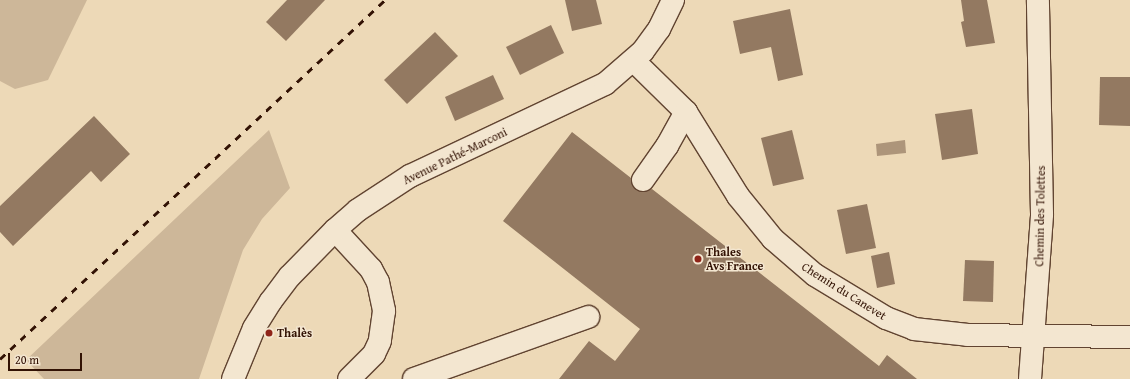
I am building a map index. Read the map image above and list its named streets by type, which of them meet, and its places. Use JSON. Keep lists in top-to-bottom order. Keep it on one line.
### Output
{"streets":{"street":["Avenue Pathé-Marconi","Chemin des Tolettes","Chemin du Canevet"]},"crossings":[["Avenue Pathé-Marconi","Chemin du Canevet"],["Chemin des Tolettes","Chemin du Canevet"]],"places":["Thales Avs France","Thalès"],"scale_bar":"20 m"}
